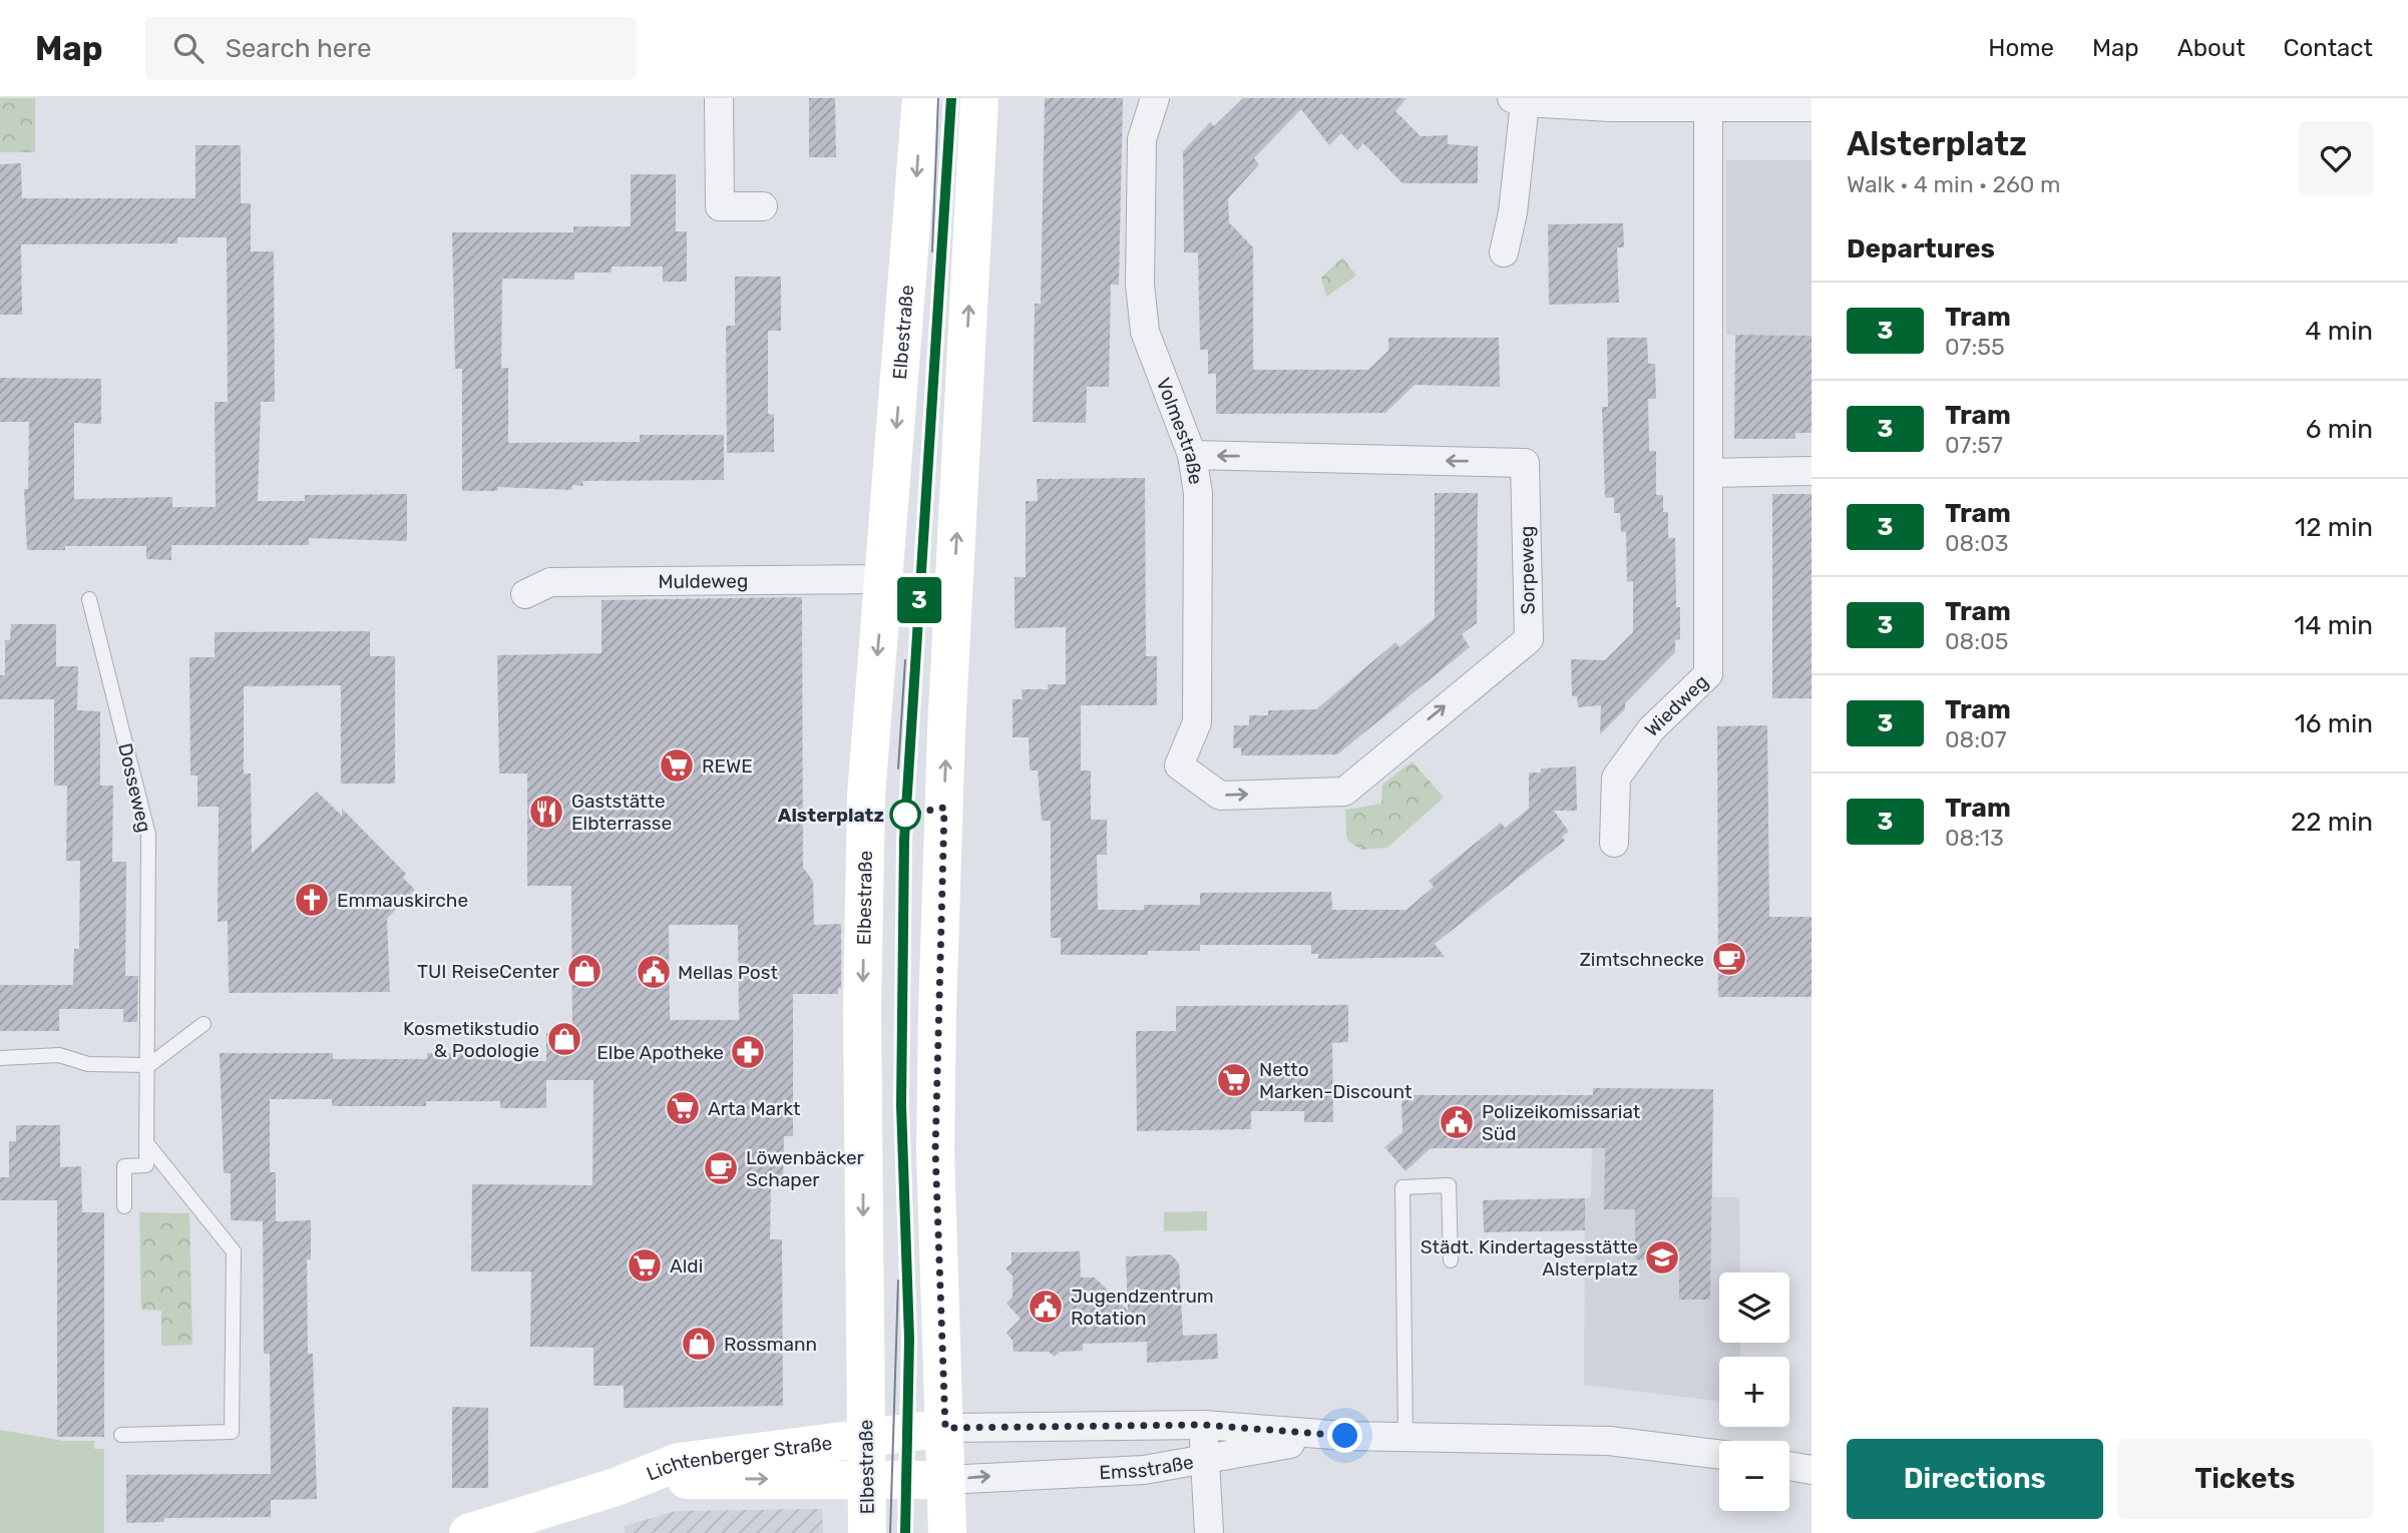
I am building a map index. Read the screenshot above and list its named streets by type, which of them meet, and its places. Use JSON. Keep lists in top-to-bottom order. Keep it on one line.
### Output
{"streets":{"street":["Elbestraße","Volmestraße","Sorpeweg","Muldeweg","Wiedweg","Lichtenberger Straße","Emsstraße"],"lane":["Dosseweg"]},"crossings":[["Elbestraße","Muldeweg"],["Elbestraße","Lichtenberger Straße"],["Volmestraße","Sorpeweg"],["Lichtenberger Straße","Emsstraße"]],"places":{"supermarket":["REWE","Netto Marken-Discount","Arta Markt","Aldi"],"restaurant":["Gaststätte Elbterrasse"],"other":["Alsterplatz"],"church":["Emmauskirche"],"cafe":["Zimtschnecke","Löwenbäcker Schaper"],"shop":["TUI ReiseCenter","Kosmetikstudio & Podologie","Rossmann"],"public building":["Mellas Post","Polizeikomissariat Süd","Jugendzentrum Rotation"],"pharmacy":["Elbe Apotheke"],"school or university":["Städt. Kindertagesstätte Alsterplatz"]},"lines":["tram line 3"],"page":{"header":"Map","search":"Search here","nav":["Home","Map","About","Contact"],"on_map":"3","heading":[["Alsterplatz","Walk · 4 min · 260 m"],"Departures"],"list":[{"mark":"3","name":"Tram","note":"07:55","value":"4 min"},{"mark":"3","name":"Tram","note":"07:57","value":"6 min"},{"mark":"3","name":"Tram","note":"08:03","value":"12 min"},{"mark":"3","name":"Tram","note":"08:05","value":"14 min"},{"mark":"3","name":"Tram","note":"08:07","value":"16 min"},{"mark":"3","name":"Tram","note":"08:13","value":"22 min"}],"map_buttons":["+","−"],"buttons":["Directions","Tickets"]}}
